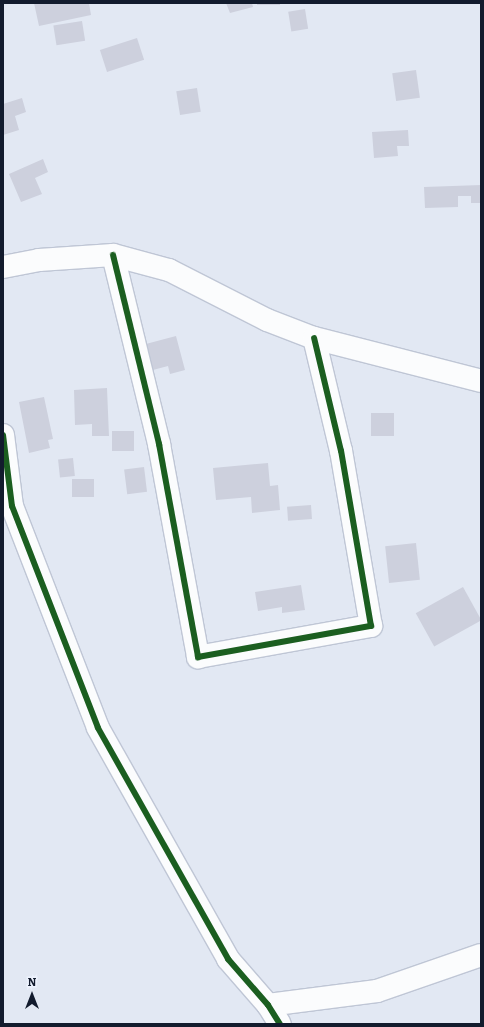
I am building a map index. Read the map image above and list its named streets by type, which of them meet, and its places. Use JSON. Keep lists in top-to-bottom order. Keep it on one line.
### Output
{"north":"top"}
